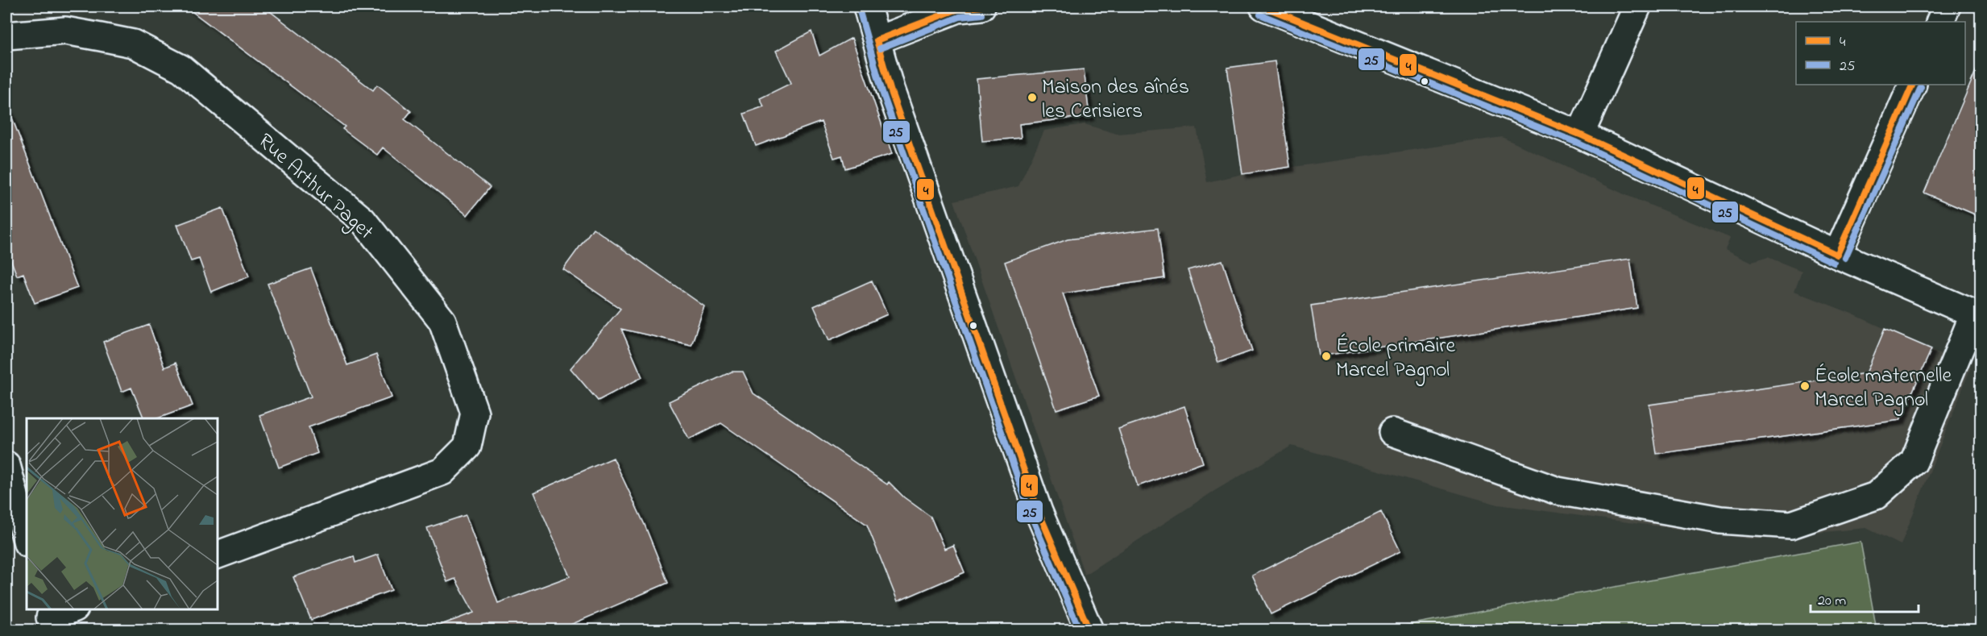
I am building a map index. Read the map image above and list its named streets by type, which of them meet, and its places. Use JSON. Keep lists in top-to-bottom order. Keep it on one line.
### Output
{"streets":{"street":["Rue Arthur Paget"]},"places":["Maison des aînés les Cerisiers","École primaire Marcel Pagnol","École maternelle Marcel Pagnol"],"lines":["transit line 4","transit line 25"],"legend":["4","25"],"scale_bar":"20 m"}
